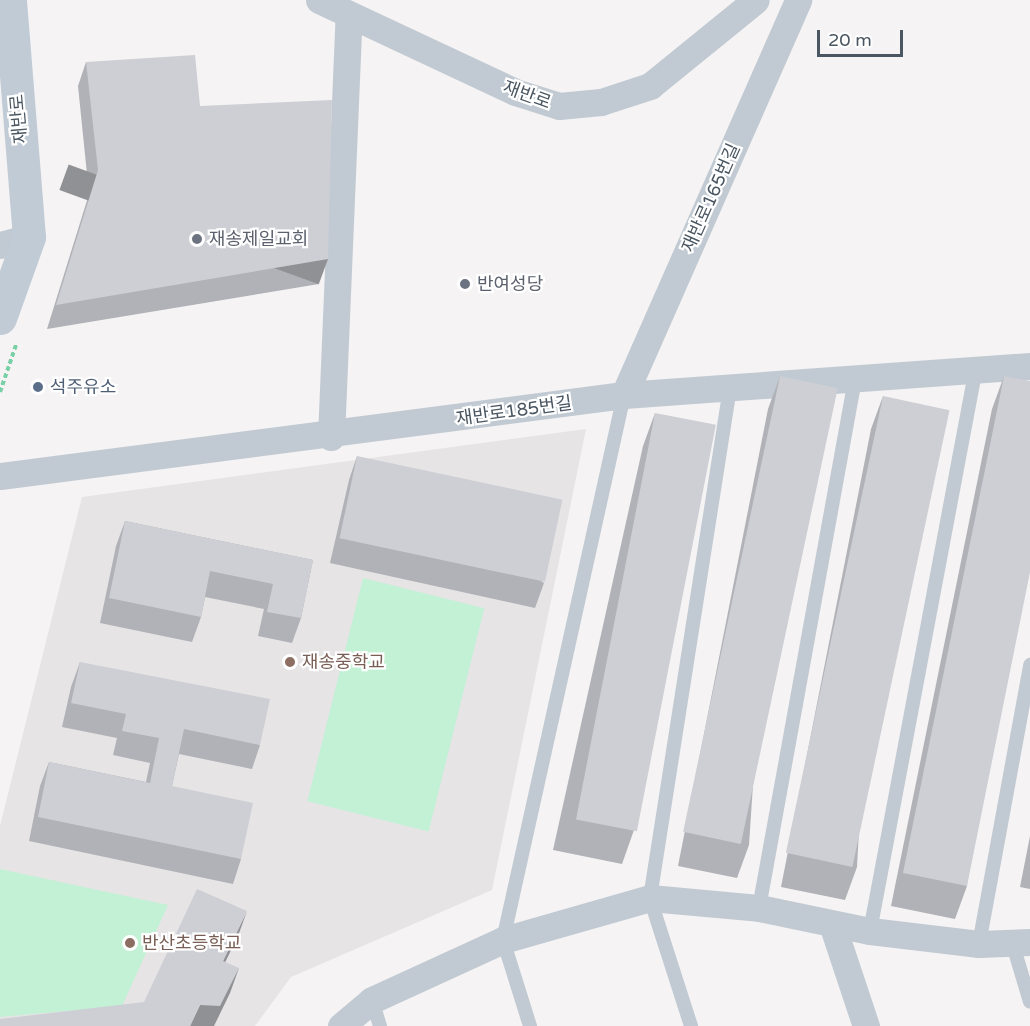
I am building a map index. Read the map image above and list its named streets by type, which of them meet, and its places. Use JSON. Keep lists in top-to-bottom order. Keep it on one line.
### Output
{"streets":{"main road":["재반로"],"street":["재반로165번길","재반로185번길"]},"crossings":[["재반로165번길","재반로185번길"]],"places":["재송제일교회","반여성당","석주유소","재송중학교","반산초등학교"],"scale_bar":"20 m"}
